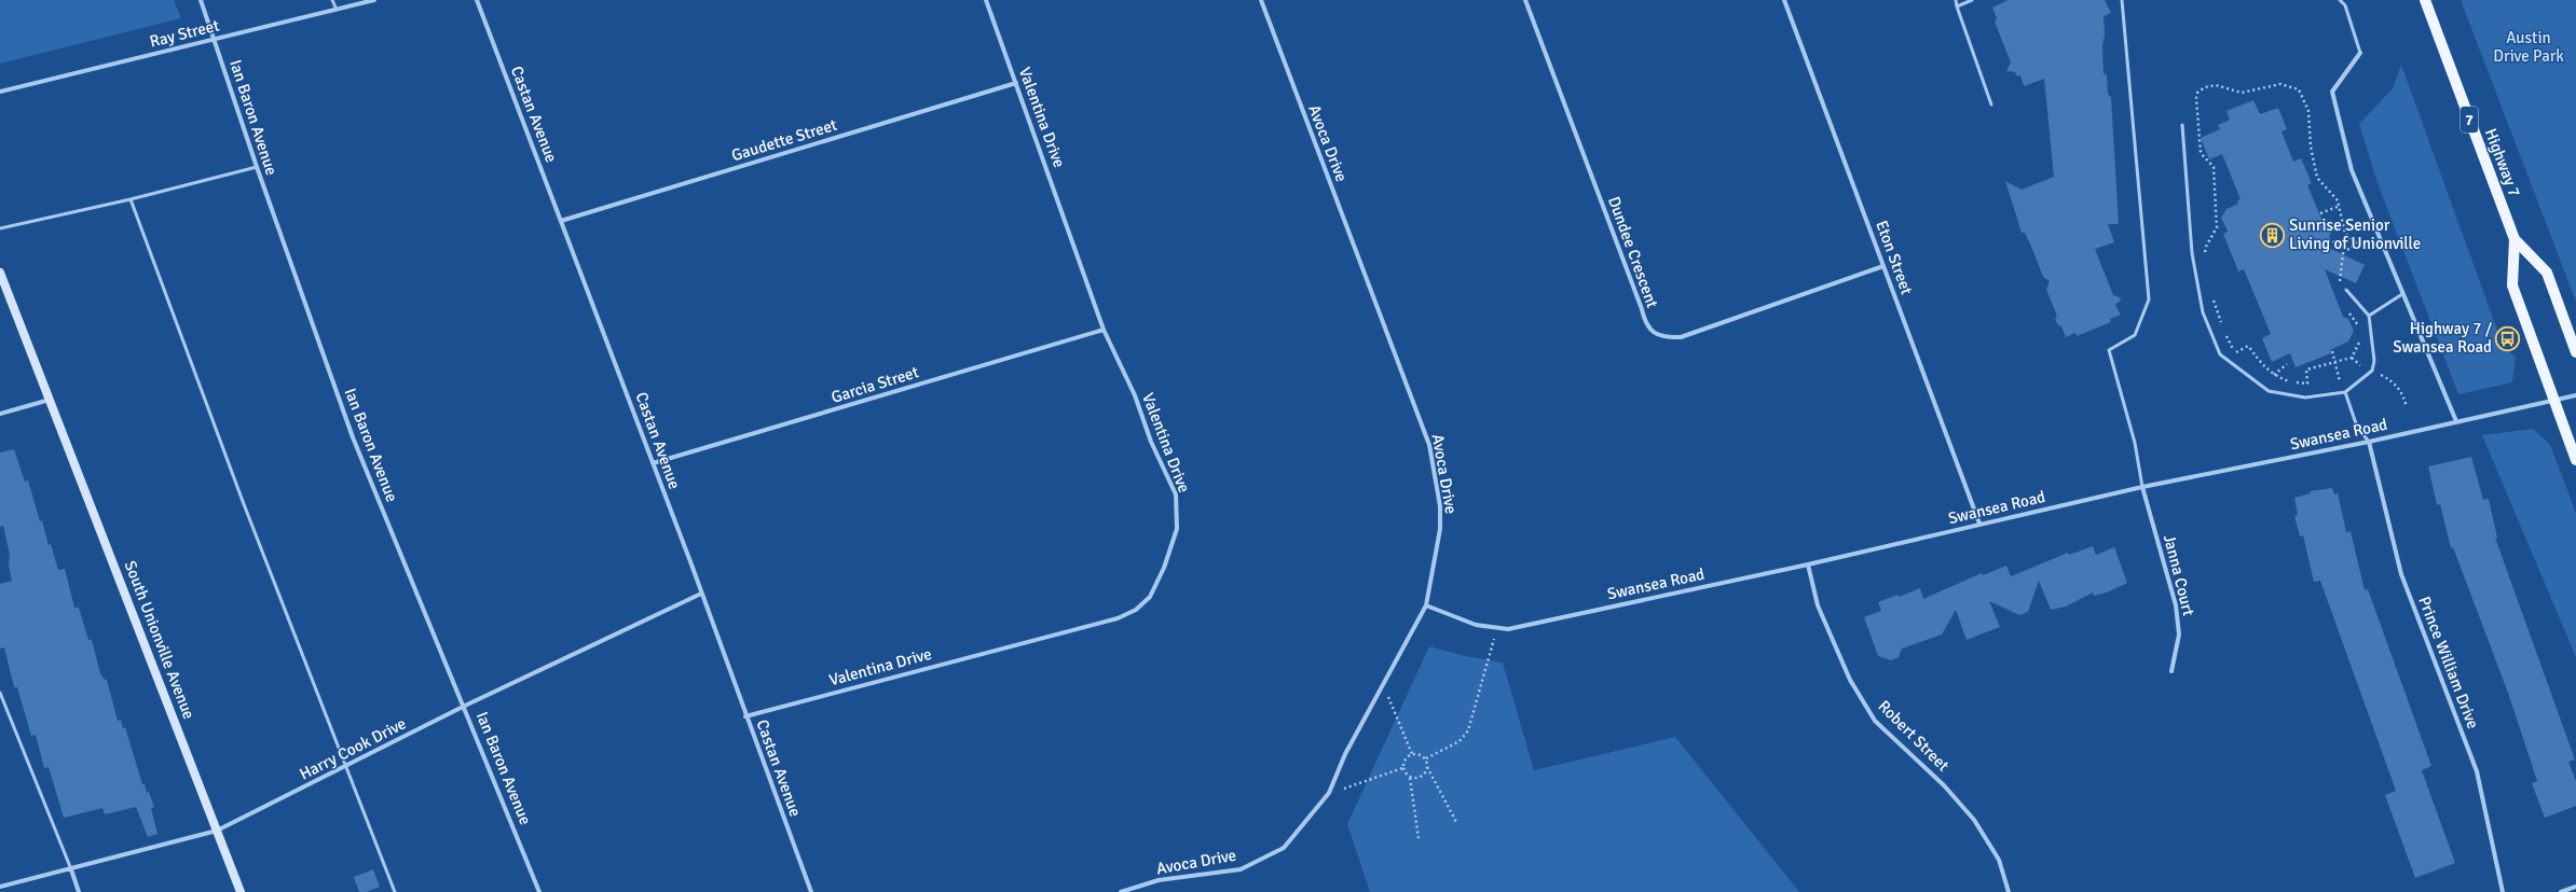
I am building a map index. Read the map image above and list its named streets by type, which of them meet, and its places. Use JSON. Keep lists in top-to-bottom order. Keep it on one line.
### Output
{"streets":{"main road":["7","Highway 7"],"street":["Ray Street","Castan Avenue","Ian Baron Avenue","Valentina Drive","Gaudette Street","Avoca Drive","Dundee Crescent","Eton Street","Garcia Street","Swansea Road","Janna Court","South Unionville Avenue","Prince William Drive","Robert Street","Harry Cook Drive"]},"crossings":[["Ray Street","Ian Baron Avenue"],["Castan Avenue","Valentina Drive"],["Castan Avenue","Gaudette Street"],["Castan Avenue","Garcia Street"],["Castan Avenue","Harry Cook Drive"],["Ian Baron Avenue","Harry Cook Drive"],["Valentina Drive","Gaudette Street"],["Valentina Drive","Garcia Street"],["Avoca Drive","Swansea Road"],["Highway 7","Swansea Road"],["Dundee Crescent","Eton Street"],["Eton Street","Swansea Road"],["Swansea Road","Janna Court"],["Swansea Road","Prince William Drive"],["Swansea Road","Robert Street"],["South Unionville Avenue","Harry Cook Drive"]],"parks":["Austin Drive Park"],"places":{"building":["Sunrise Senior Living of Unionville"],"bus stop":["Highway 7 / Swansea Road"]}}
